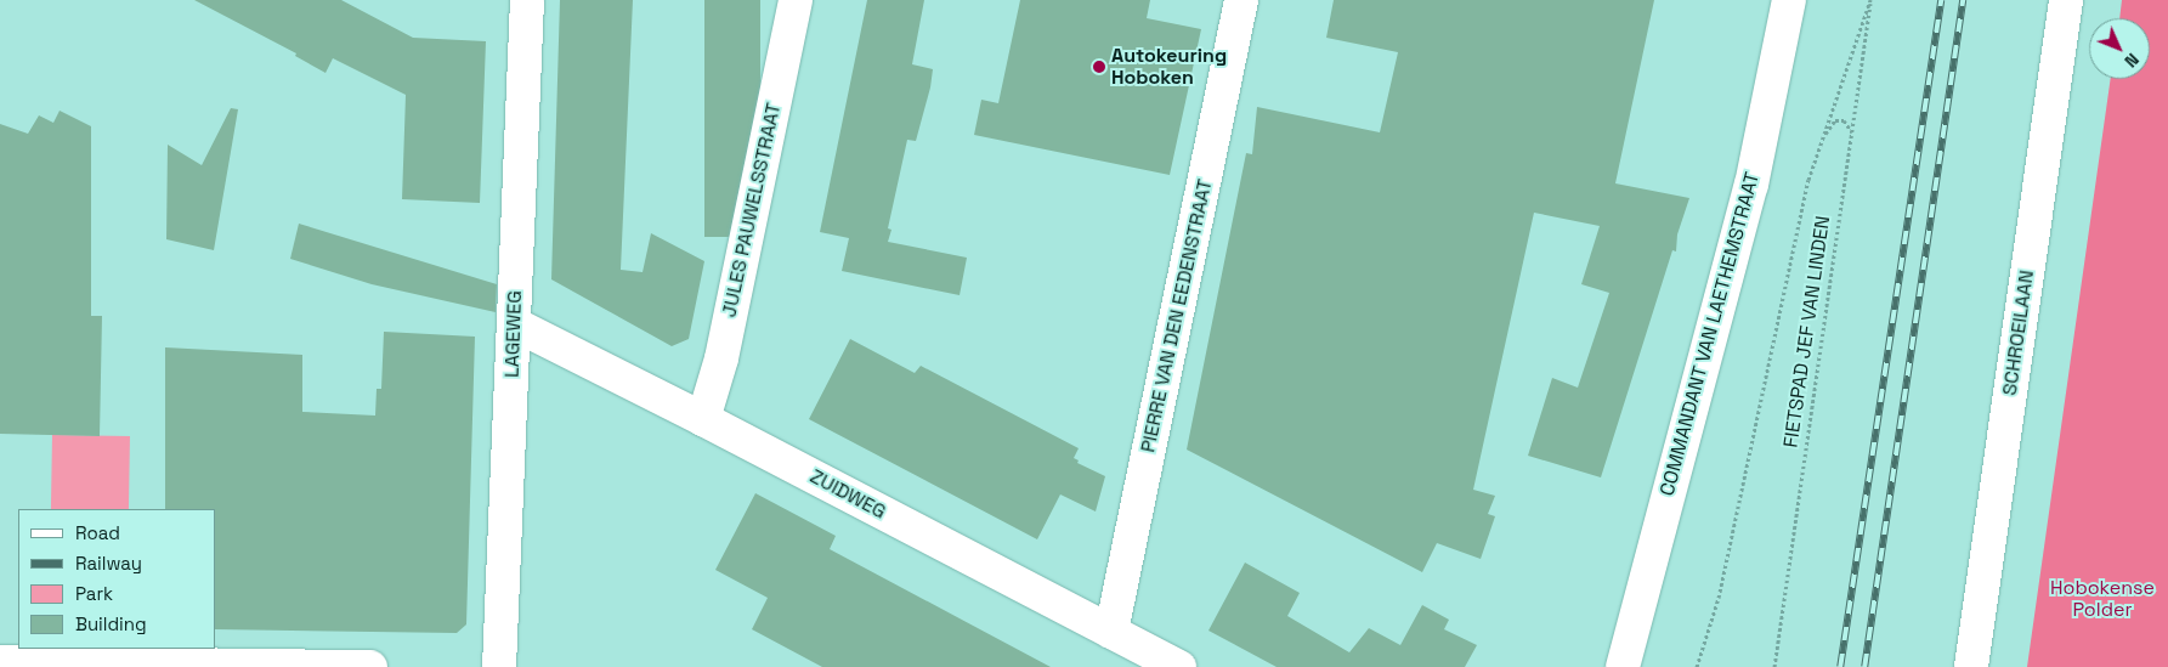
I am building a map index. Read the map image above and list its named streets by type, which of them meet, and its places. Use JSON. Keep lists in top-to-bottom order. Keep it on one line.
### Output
{"streets":{"street":["JULES PAUWELSSTRAAT","PIERRE VAN DEN EEDENSTRAAT","SCHROEILAAN","LAGEWEG","COMMANDANT VAN LAETHEMSTRAAT","ZUIDWEG"],"path":["FIETSPAD JEF VAN LINDEN"]},"crossings":[["JULES PAUWELSSTRAAT","ZUIDWEG"],["PIERRE VAN DEN EEDENSTRAAT","ZUIDWEG"],["LAGEWEG","ZUIDWEG"]],"parks":["Hobokense Polder"],"places":["Autokeuring Hoboken"],"legend":["Road","Railway","Park","Building"],"north":"bottom right"}
